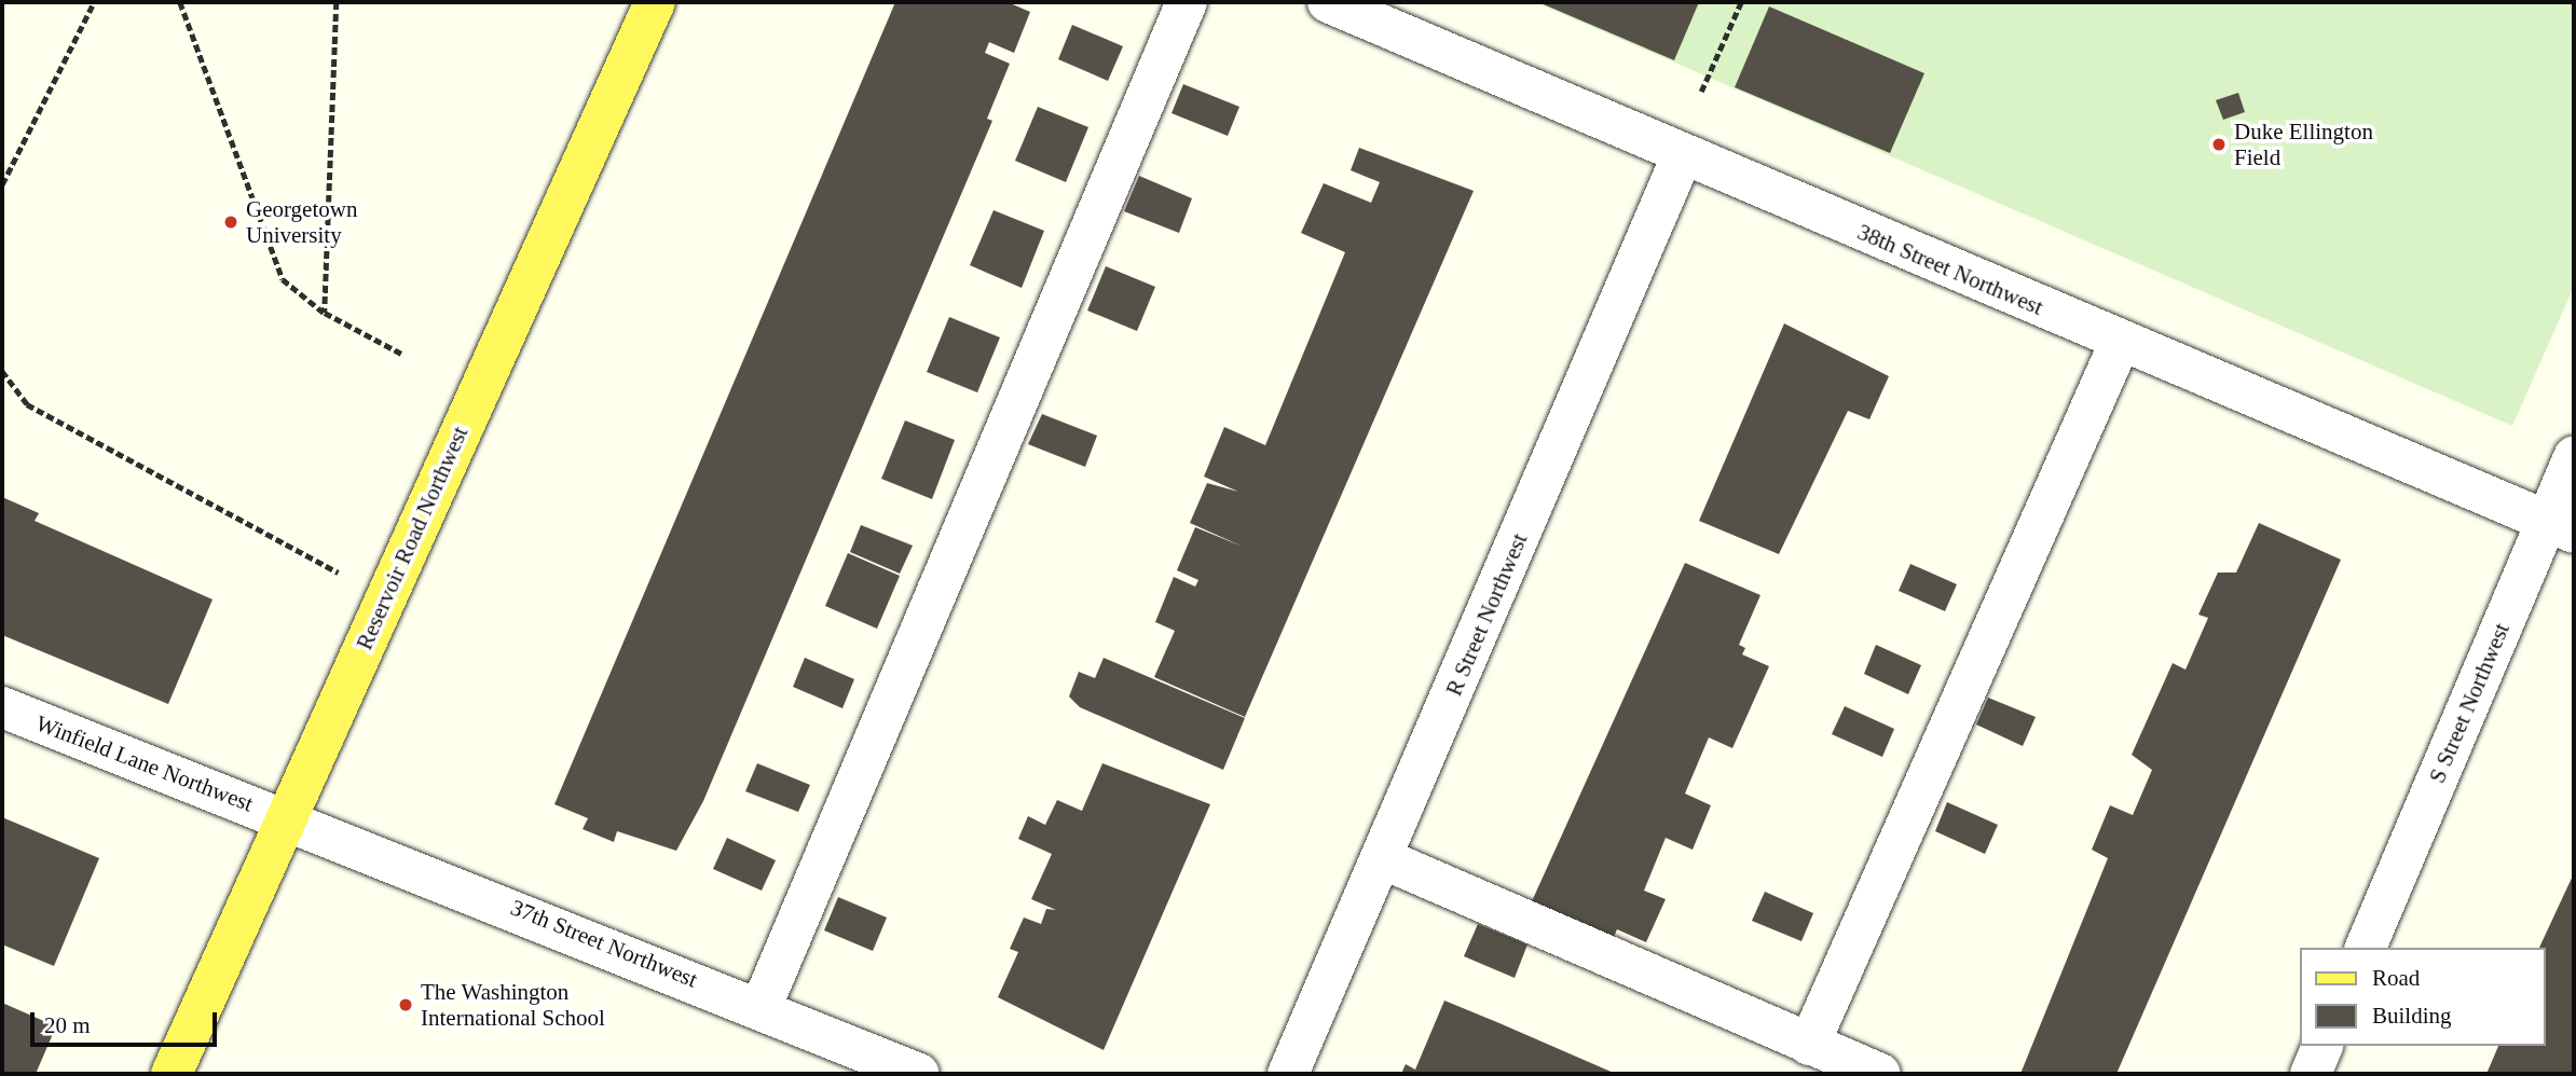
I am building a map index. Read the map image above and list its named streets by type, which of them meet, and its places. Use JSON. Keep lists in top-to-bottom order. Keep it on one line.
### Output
{"streets":{"main road":["Reservoir Road Northwest"],"street":["38th Street Northwest","R Street Northwest","S Street Northwest","Winfield Lane Northwest","37th Street Northwest"]},"crossings":[["38th Street Northwest","R Street Northwest"],["38th Street Northwest","S Street Northwest"],["Reservoir Road Northwest","Winfield Lane Northwest"],["Reservoir Road Northwest","37th Street Northwest"],["Winfield Lane Northwest","37th Street Northwest"]],"places":["Duke Ellington Field","Georgetown University","The Washington International School"],"legend":["Road","Building"],"scale_bar":"20 m"}
